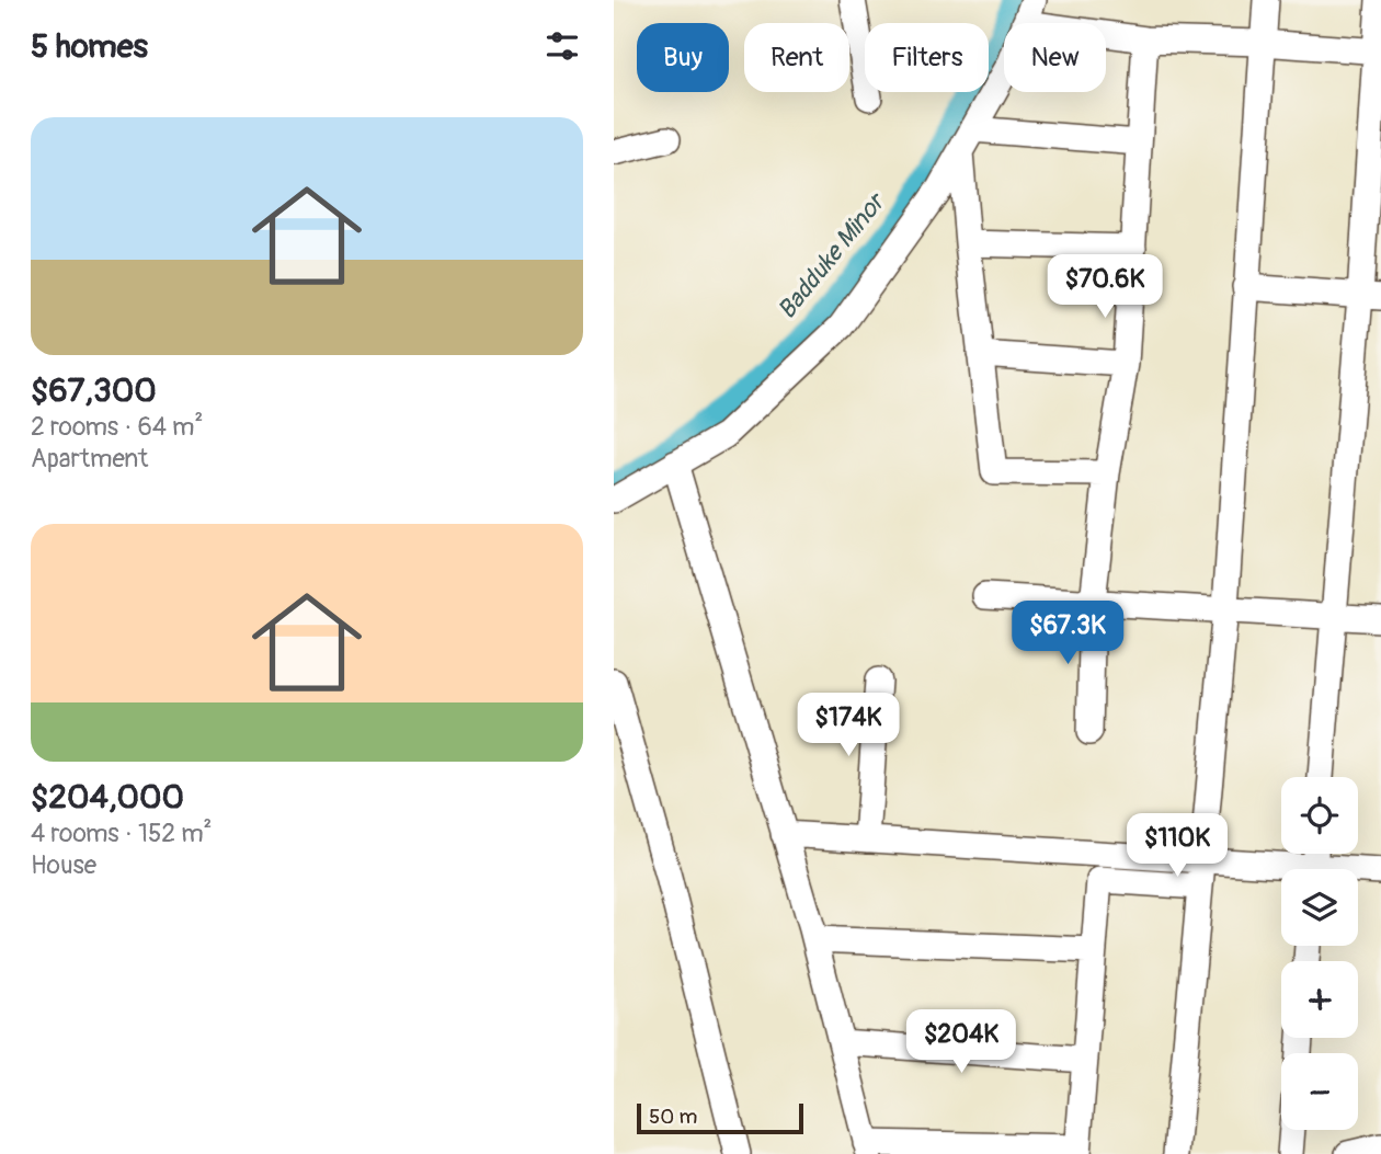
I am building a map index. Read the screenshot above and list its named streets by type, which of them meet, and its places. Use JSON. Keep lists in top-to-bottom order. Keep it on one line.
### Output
{"water":["Badduke Minor"],"scale_bar":"50 m","page":{"heading":"5 homes","chip":["Buy","Rent","Filters","New"],"list":[{"name":"$67,300","note":"2 rooms · 64 m² · Apartment"},{"name":"$204,000","note":"4 rooms · 152 m² · House"}],"price":["$70.6K","$67.3K","$174K","$110K","$204K"],"map_buttons":["+","−"],"scale":"50 m"}}
